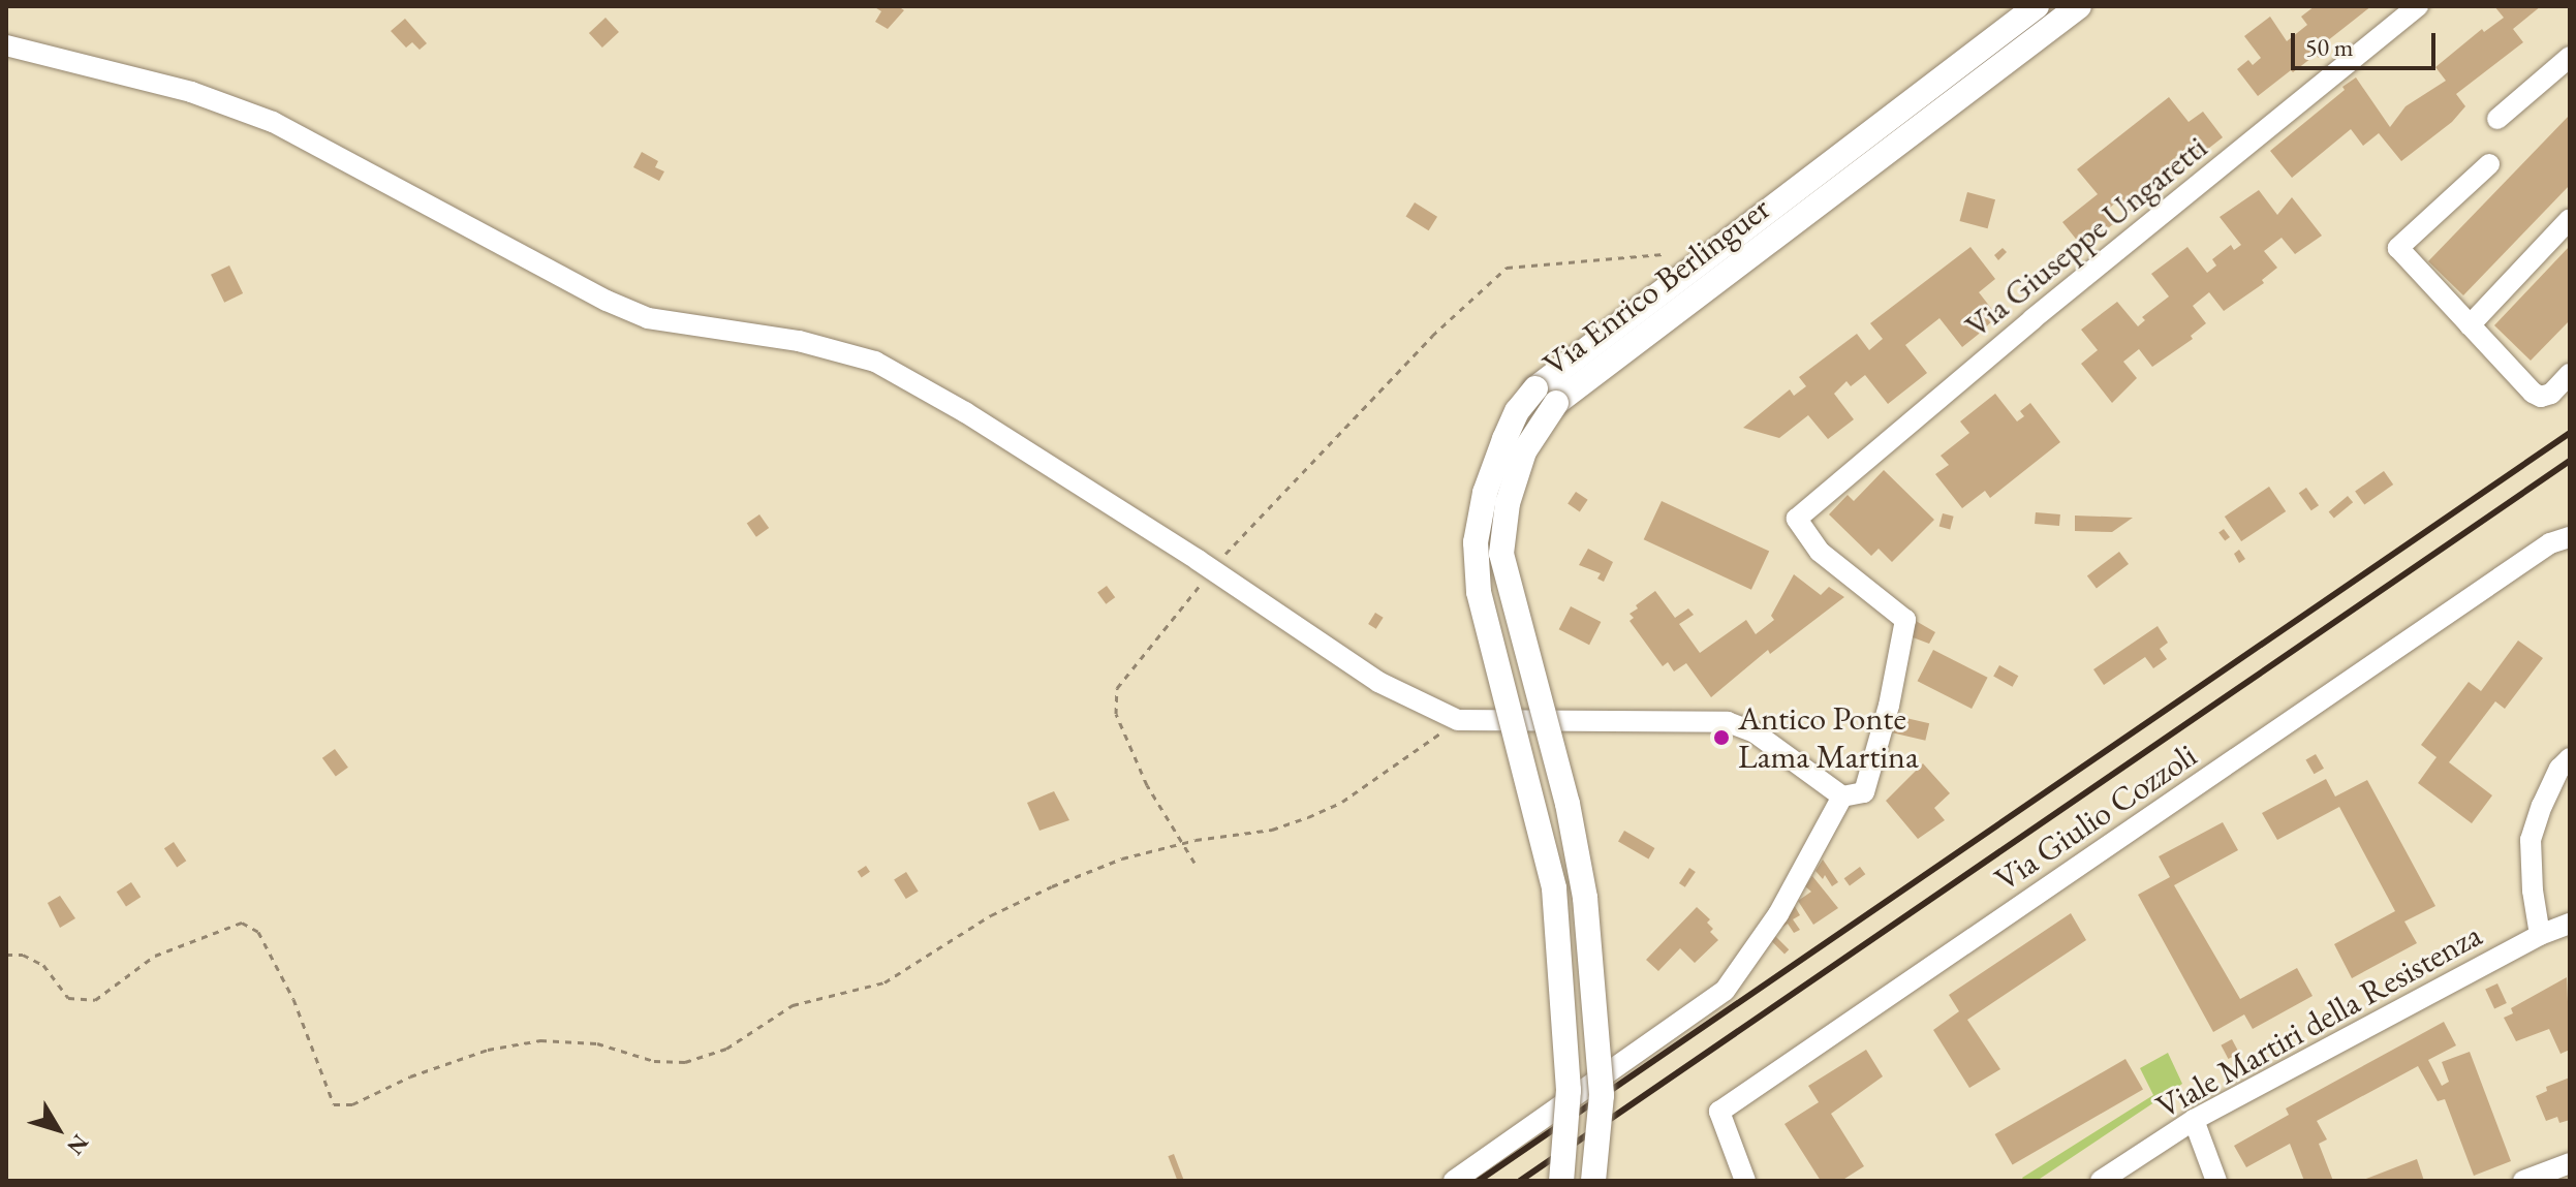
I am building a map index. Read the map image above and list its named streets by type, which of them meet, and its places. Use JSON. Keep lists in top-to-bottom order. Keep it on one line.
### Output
{"streets":{"main road":["Via Enrico Berlinguer"],"street":["Via Giuseppe Ungaretti","Via Giulio Cozzoli","Viale Martiri della Resistenza"]},"places":["Antico Ponte Lama Martina"],"scale_bar":"50 m","north":"bottom right"}
